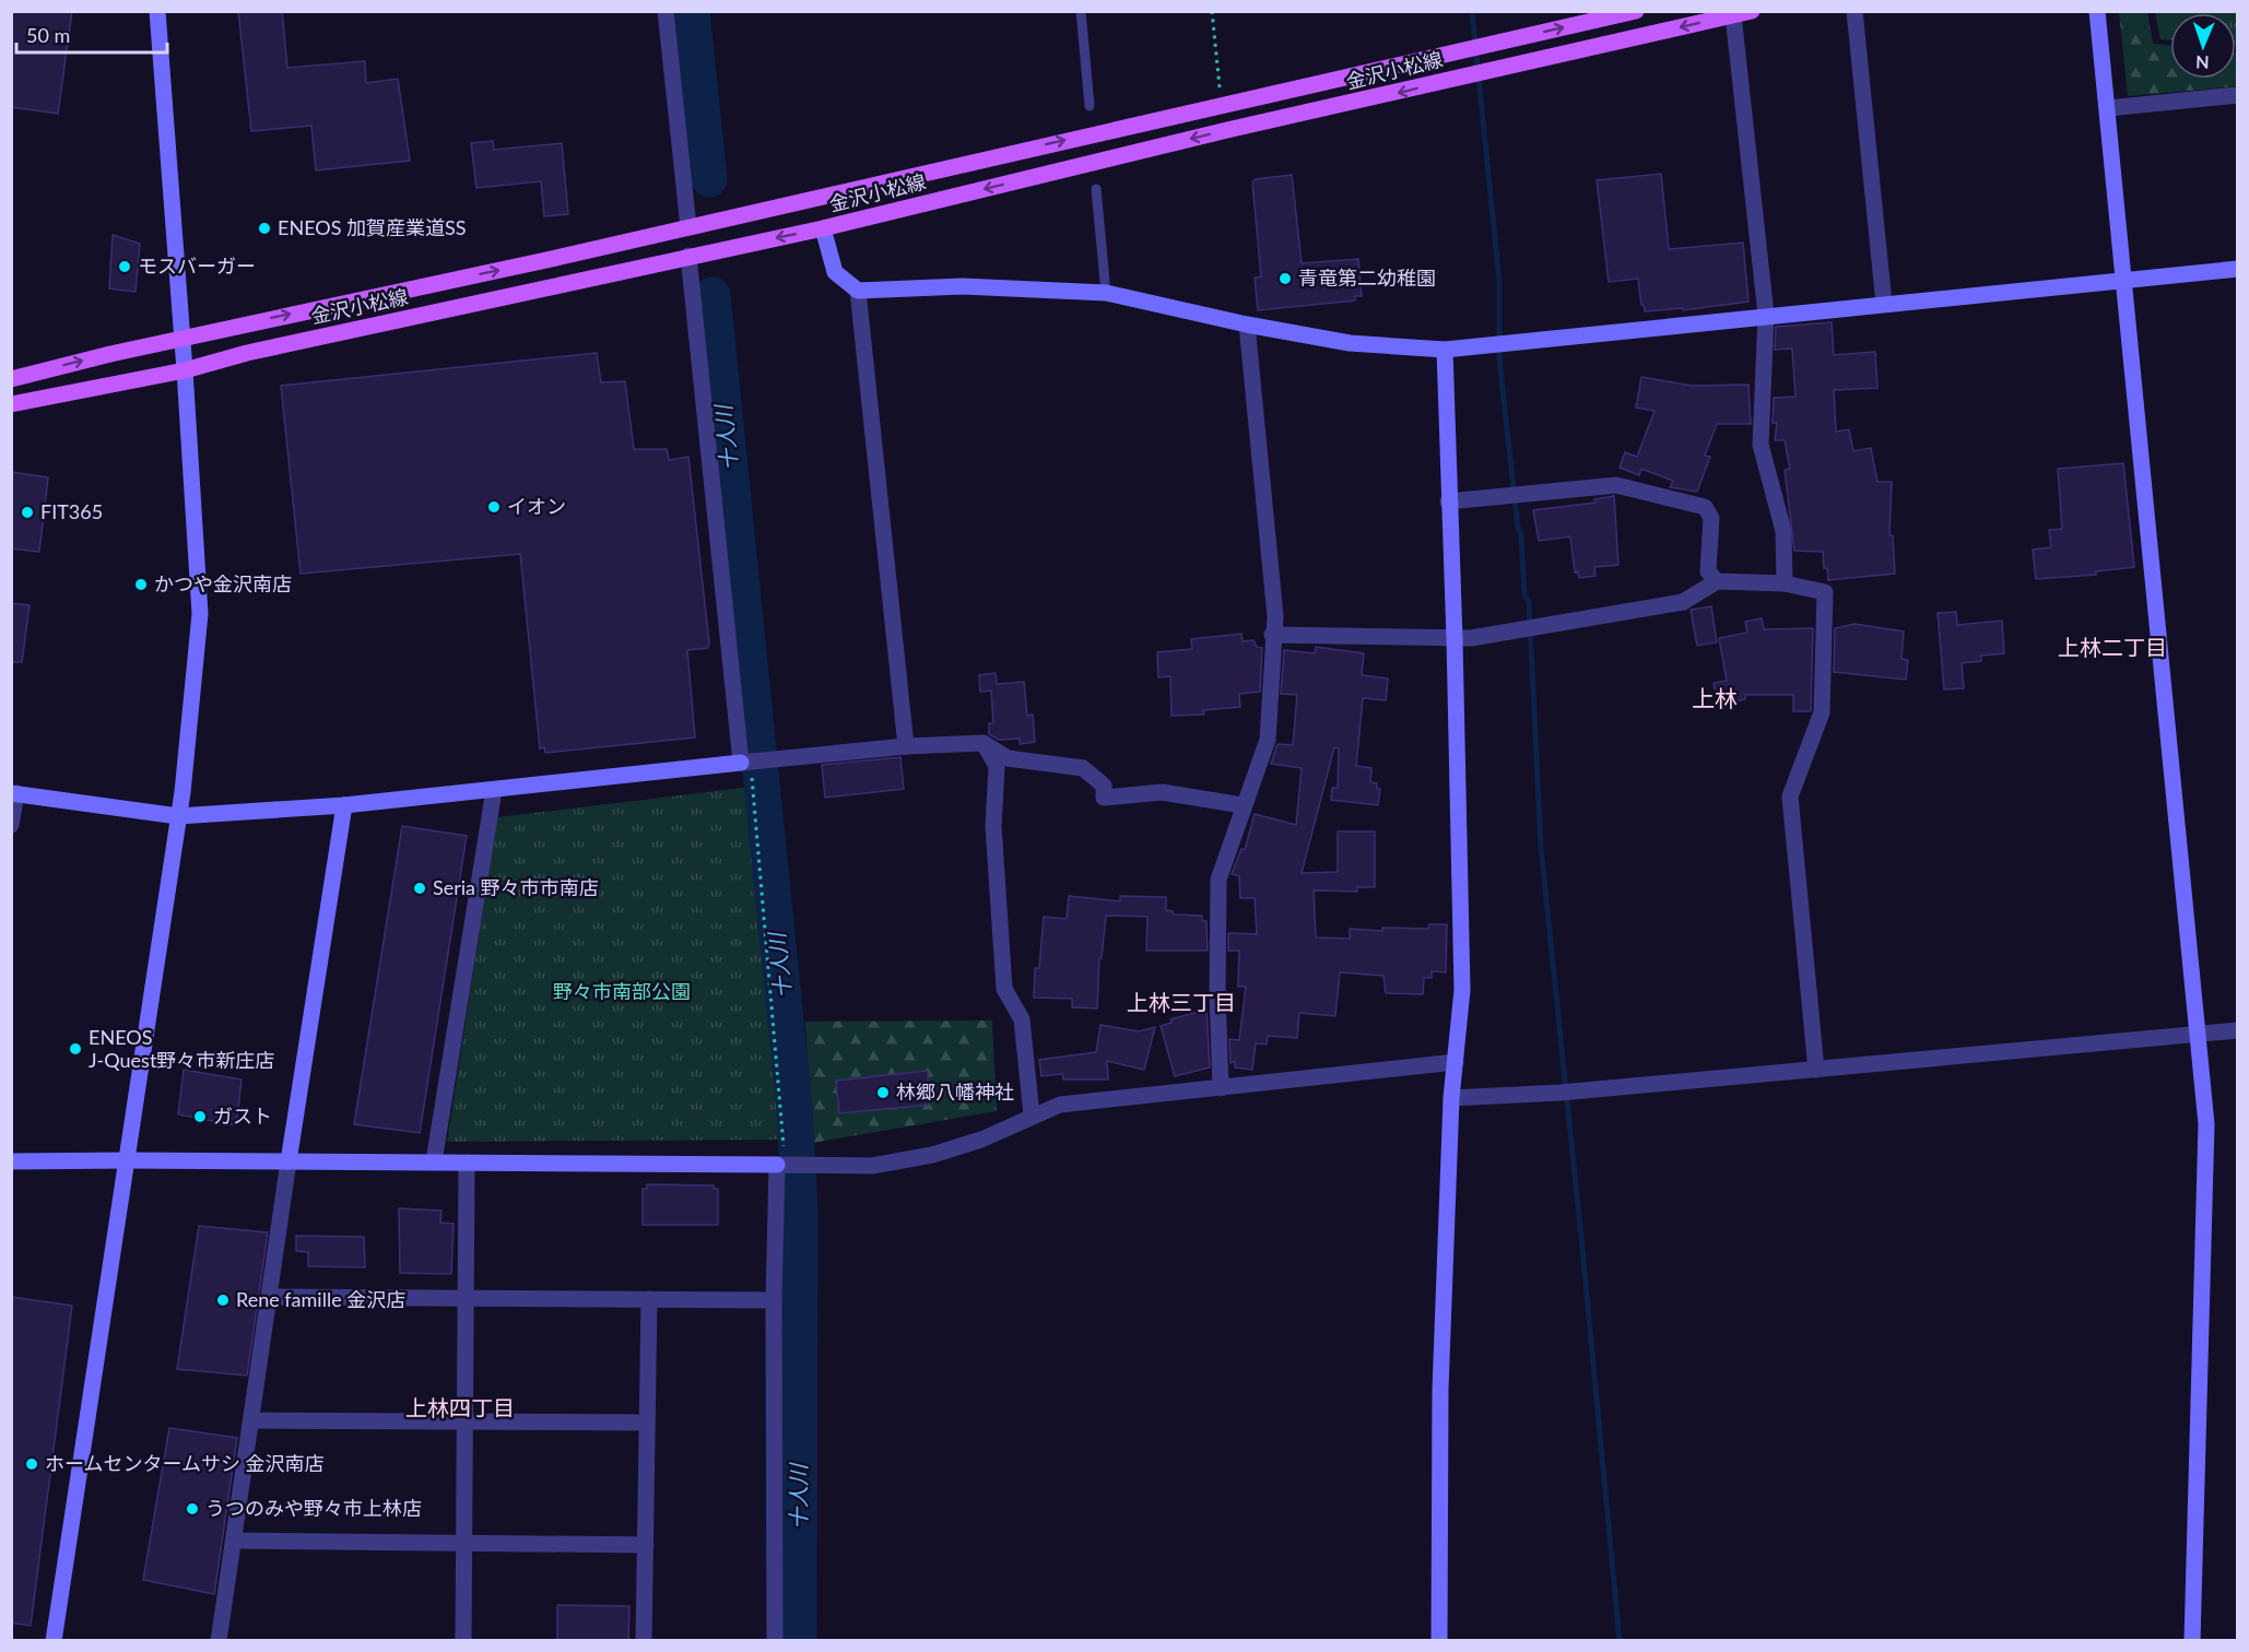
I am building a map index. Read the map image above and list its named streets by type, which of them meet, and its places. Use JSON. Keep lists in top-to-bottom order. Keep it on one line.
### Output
{"streets":{"main road":["金沢小松線"]},"districts":["上林二丁目","上林","上林三丁目","上林四丁目"],"water":["十人川"],"parks":["野々市南部公園"],"places":["ENEOS 加賀産業道SS","モスバーガー","青竜第二幼稚園","イオン","FIT365","かつや金沢南店","Seria 野々市市南店","ENEOS J-Quest野々市新庄店","林郷八幡神社","ガスト","Rene famille 金沢店","ホームセンタームサシ 金沢南店","うつのみや野々市上林店"],"scale_bar":"50 m","north":"bottom"}
